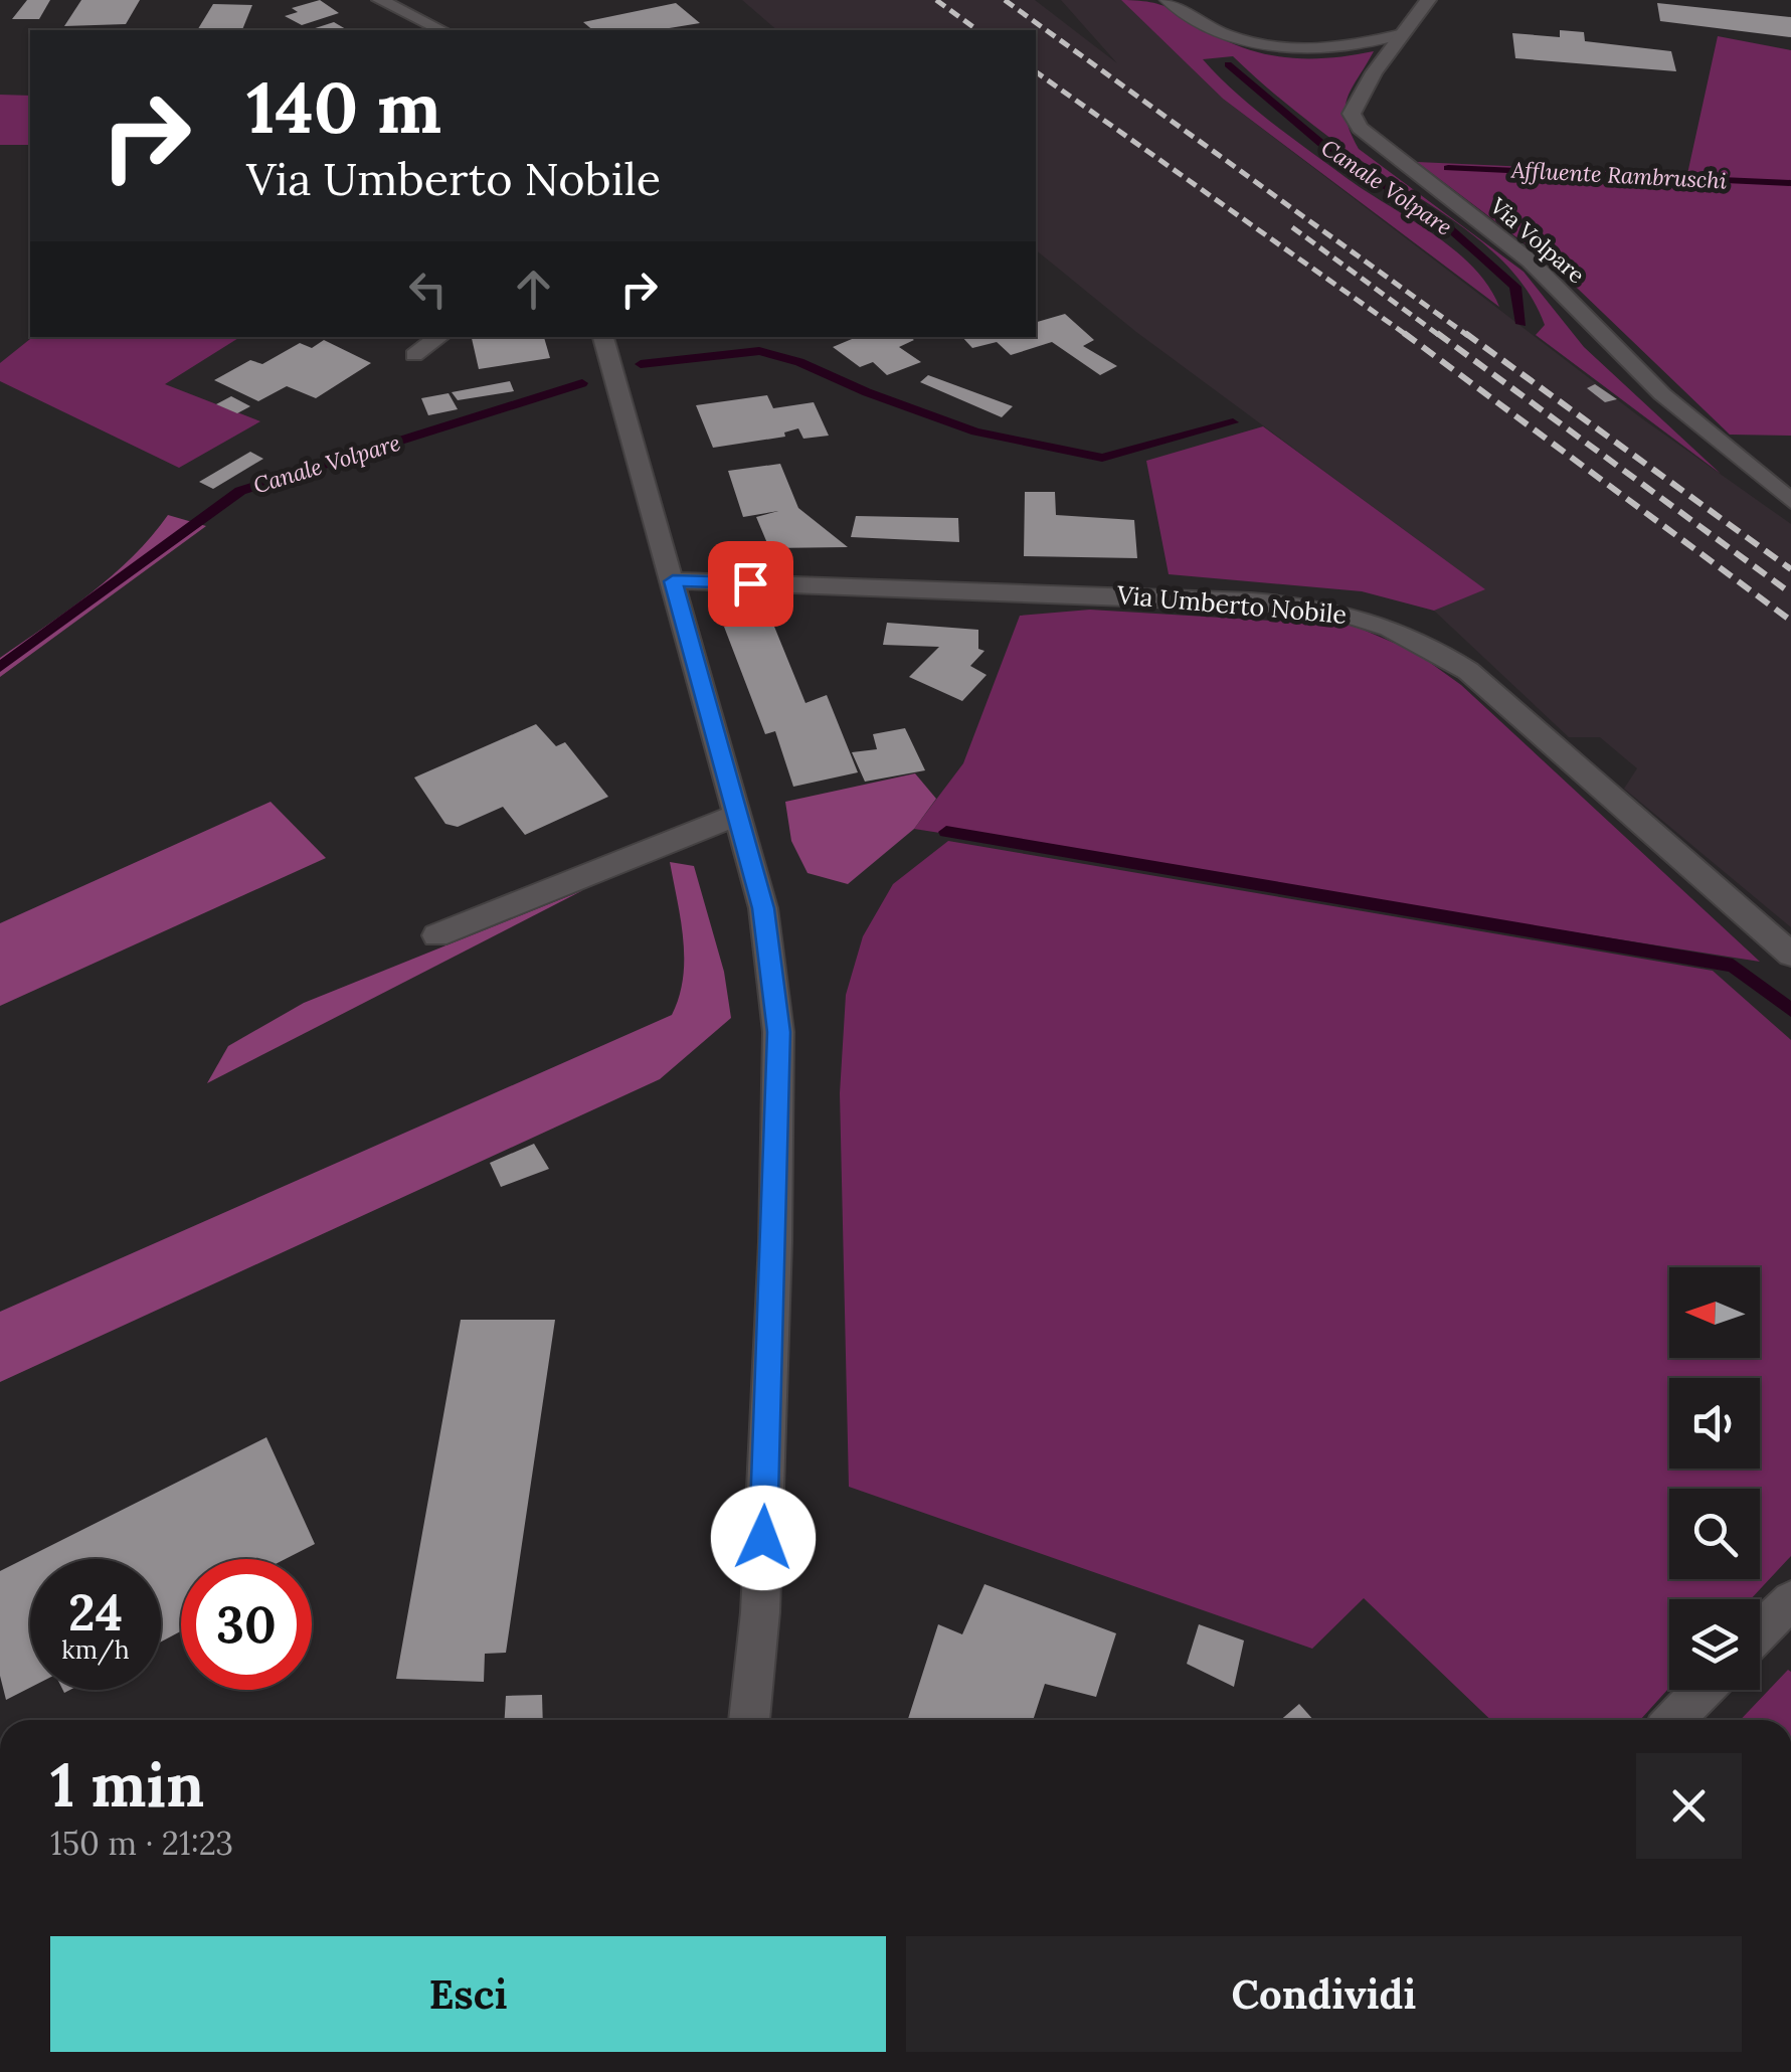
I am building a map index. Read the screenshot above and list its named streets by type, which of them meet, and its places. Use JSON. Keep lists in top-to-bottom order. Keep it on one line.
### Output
{"streets":{"street":["Via Volpare","Via Umberto Nobile"]},"water":["Affluente Rambruschi","Canale Volpare"],"north":"left","page":{"turn":["140 m","Via Umberto Nobile"],"speed":"24 km/h","limit":"30","heading":["1 min","150 m · 21:23"],"buttons":["Esci","Condividi"]}}
